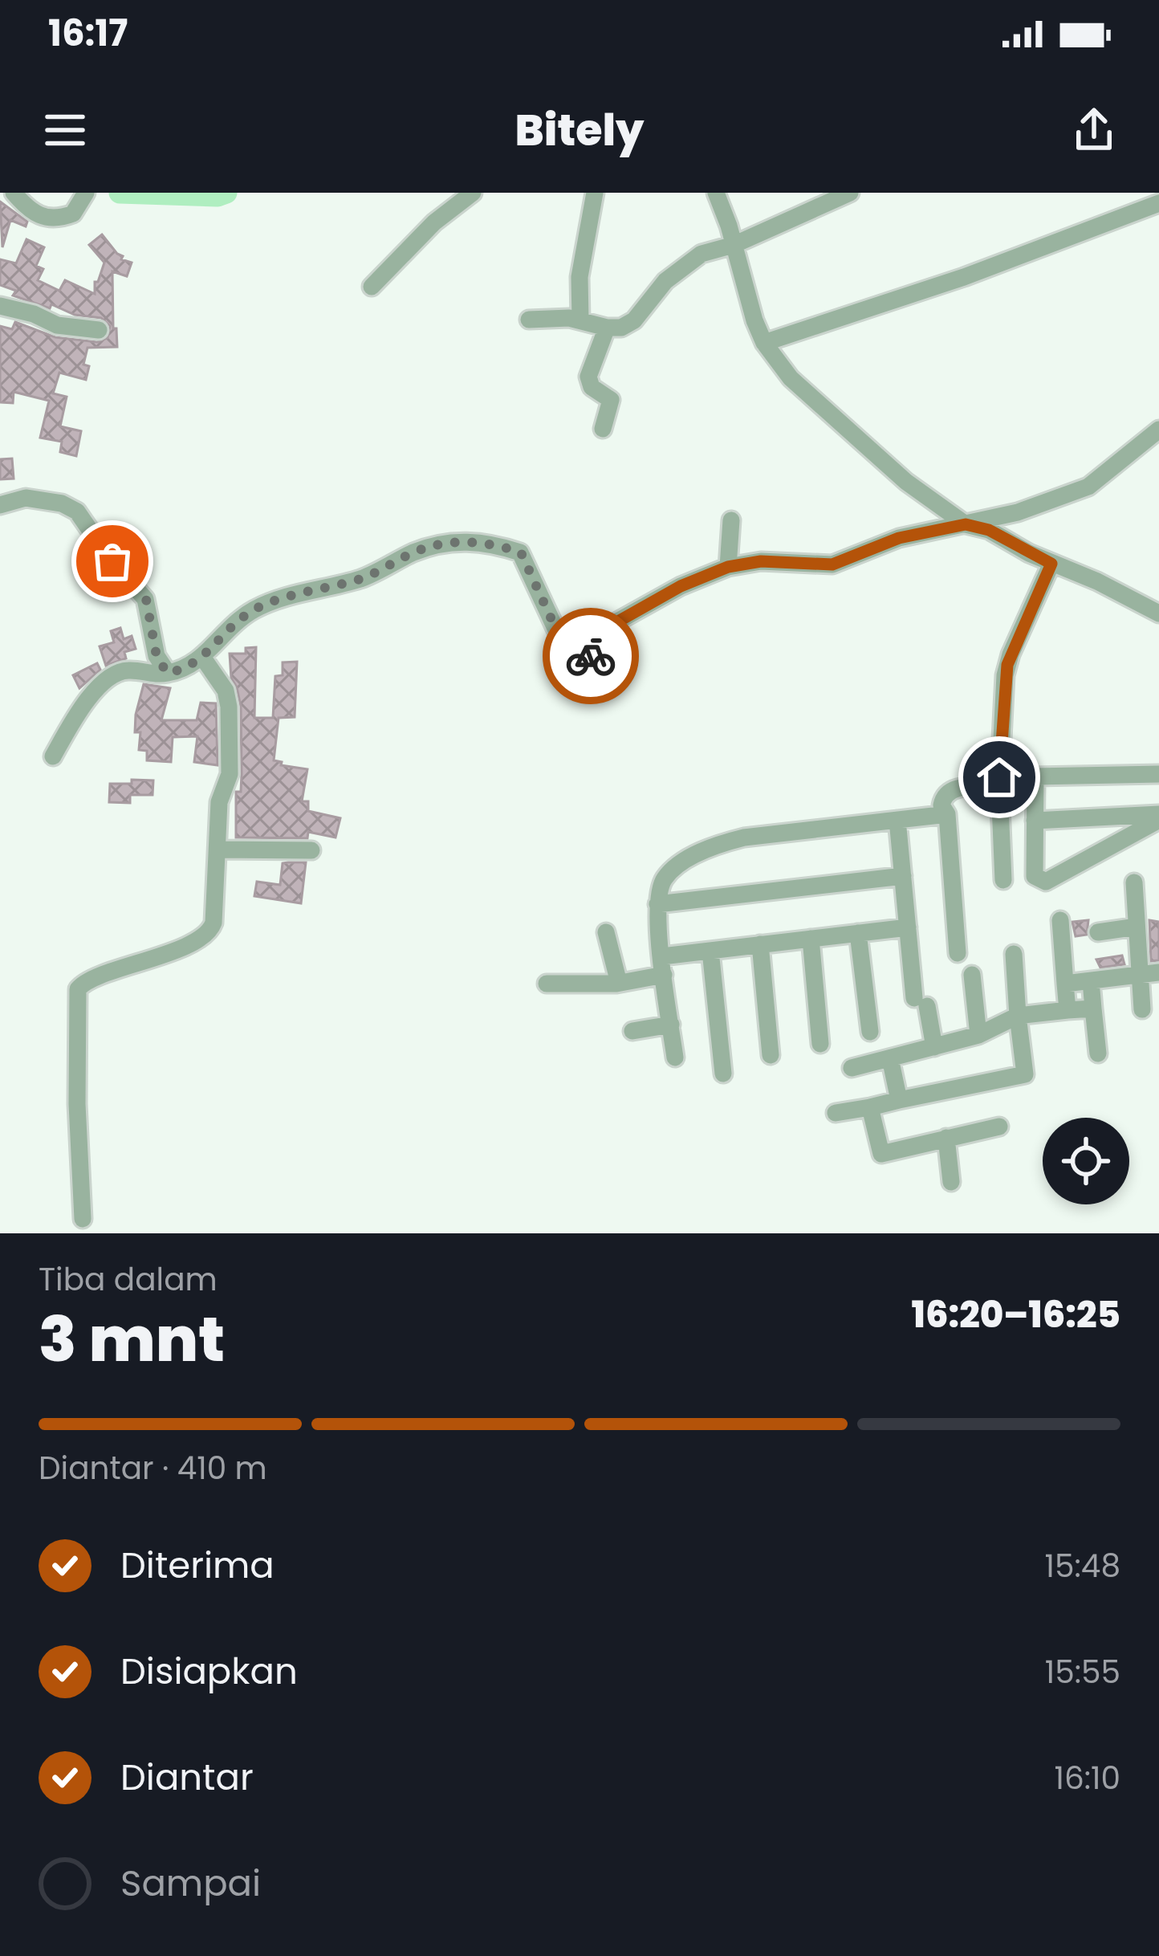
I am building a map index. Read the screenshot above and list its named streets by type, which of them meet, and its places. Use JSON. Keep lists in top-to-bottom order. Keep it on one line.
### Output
{"page":{"status":"16:17","header":"Bitely","heading":["3 mnt","Tiba dalam","16:20–16:25"],"bar":"Diantar · 410 m","list":[["Diterima","15:48"],["Disiapkan","15:55"],["Diantar","16:10"],"Sampai"]}}
